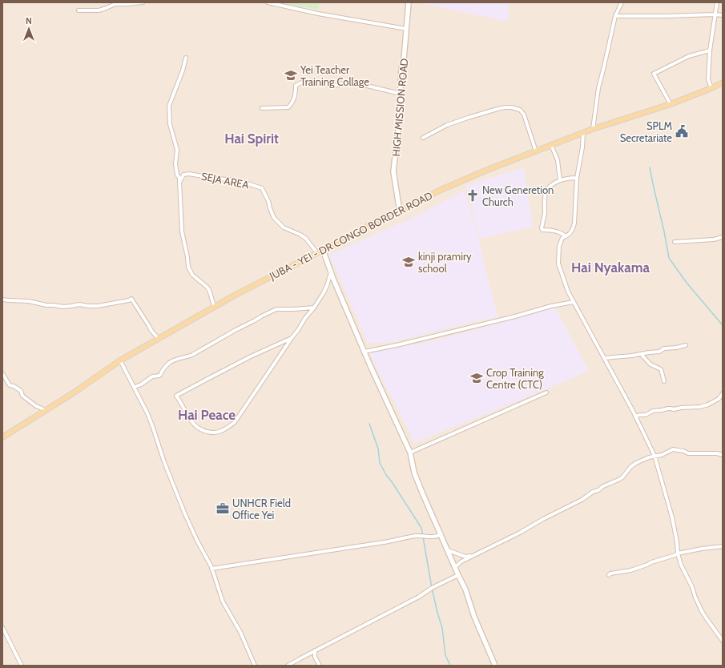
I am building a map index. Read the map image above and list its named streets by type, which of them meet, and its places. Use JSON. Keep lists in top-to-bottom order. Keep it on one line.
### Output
{"streets":{"main road":["JUBA - YEI - DR CONGO BORDER ROAD"],"street":["HIGH MISSION ROAD","SEJA AREA"]},"crossings":[["HIGH MISSION ROAD","JUBA - YEI - DR CONGO BORDER ROAD"],["SEJA AREA","JUBA - YEI - DR CONGO BORDER ROAD"]],"districts":["Hai Spirit","Hai Nyakama","Hai Peace"],"places":{"school or university":["Yei Teacher Training Collage","kinji pramiry school","Crop Training Centre (CTC)"],"public building":["SPLM Secretariate"],"church":["New Generetion Church"],"office":["UNHCR Field Office Yei"]},"north":"top"}
